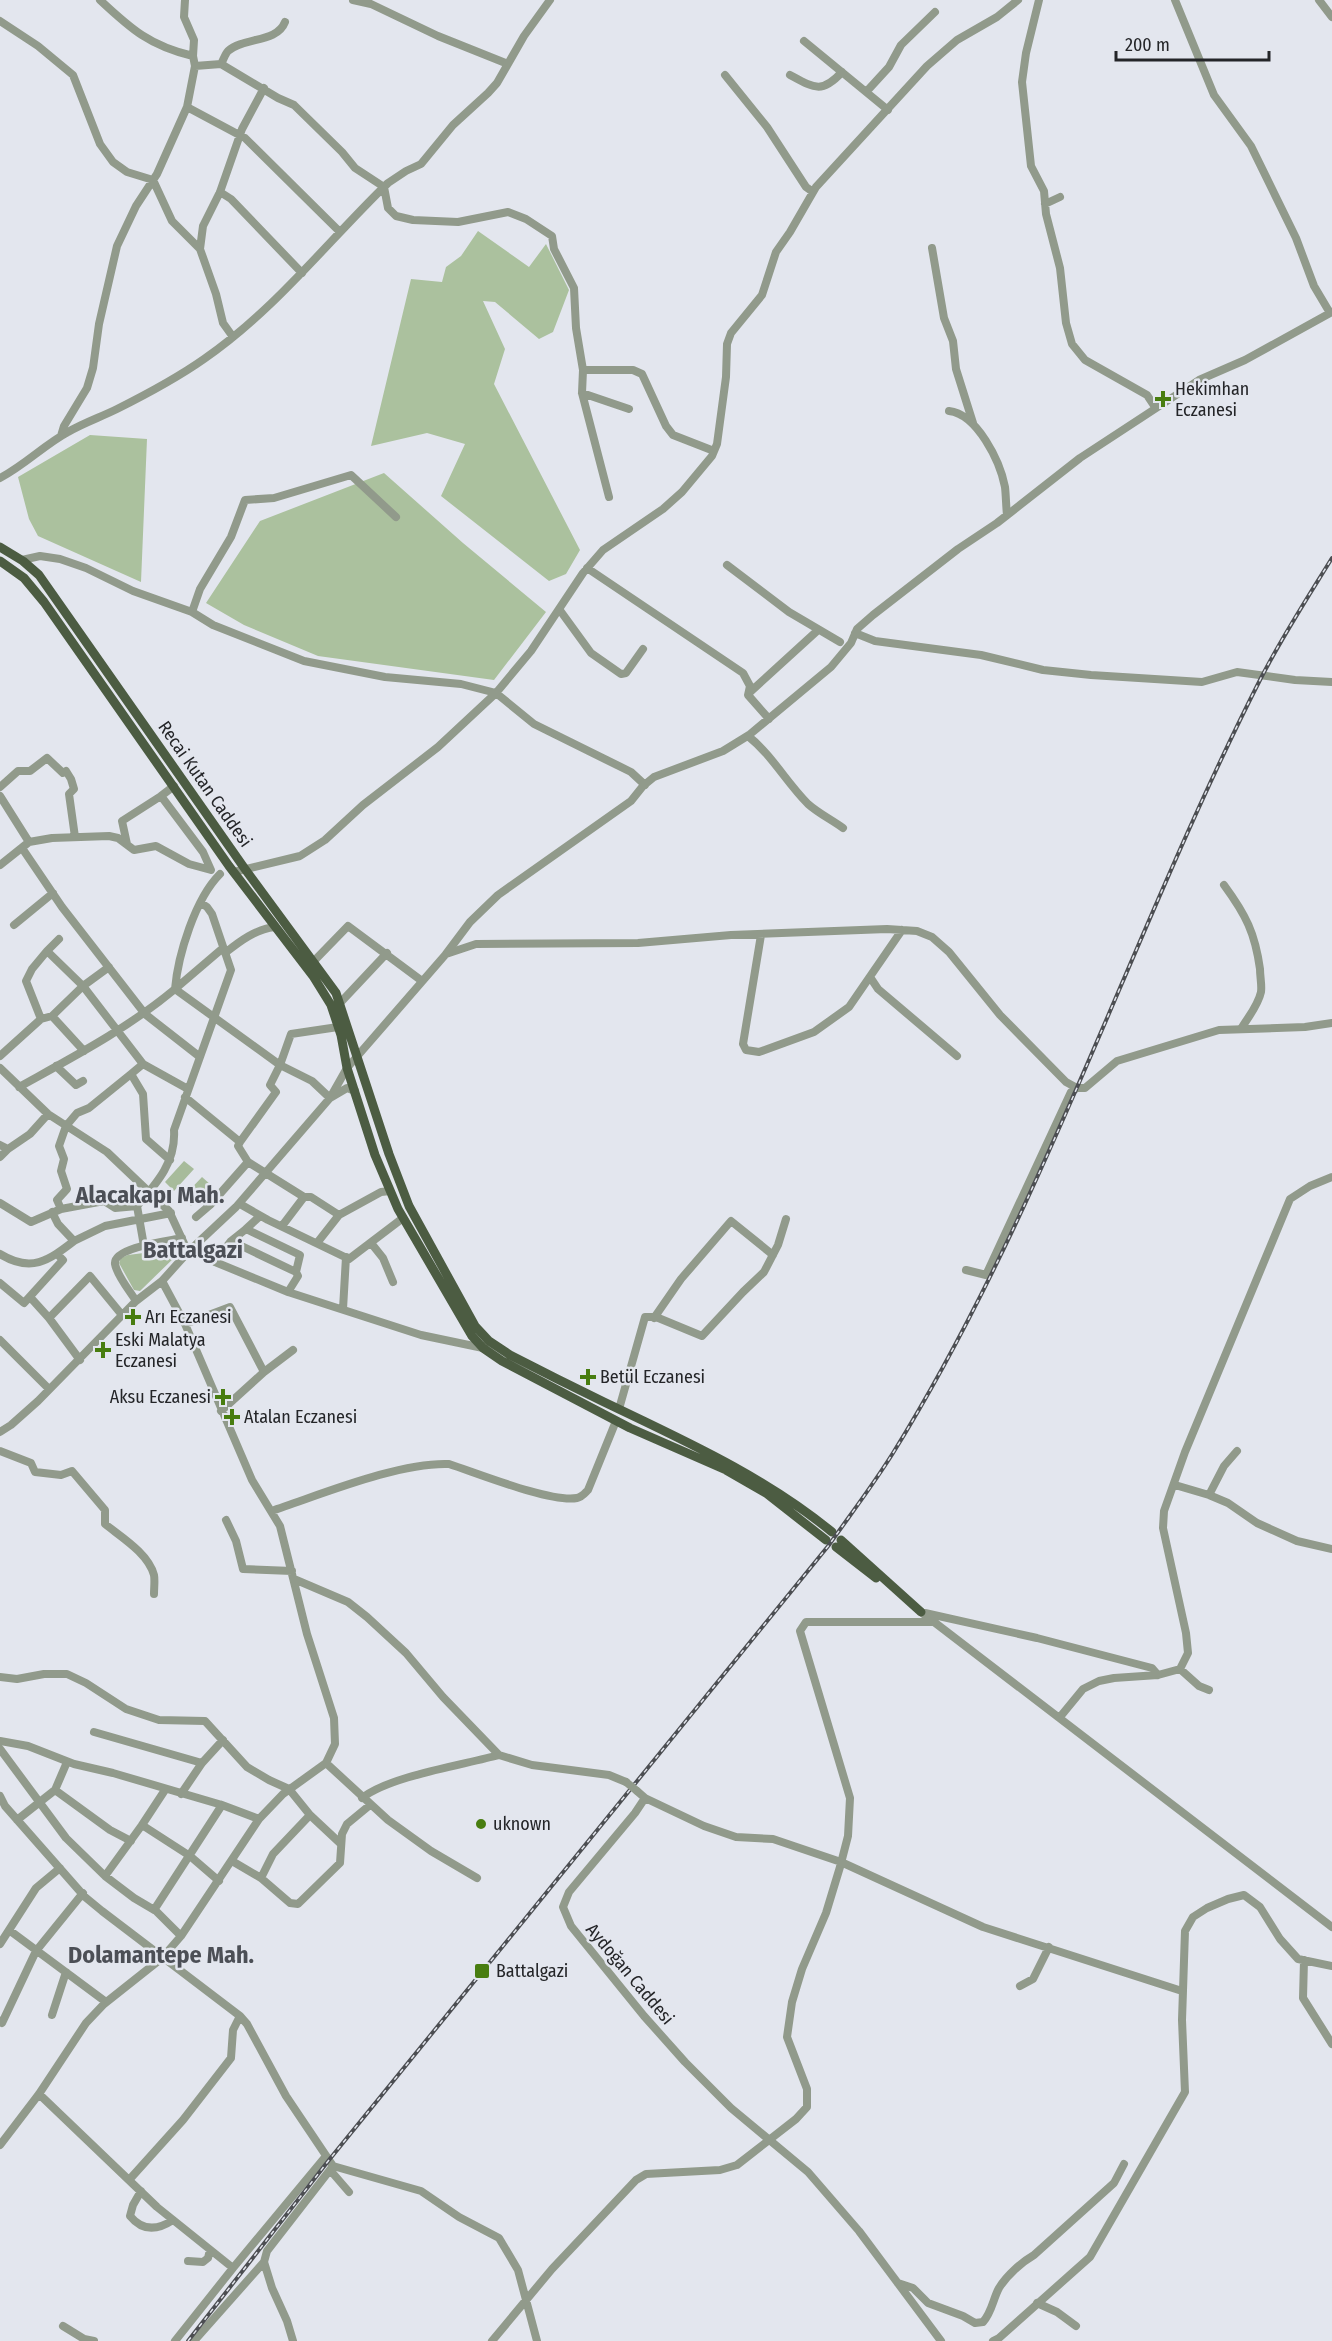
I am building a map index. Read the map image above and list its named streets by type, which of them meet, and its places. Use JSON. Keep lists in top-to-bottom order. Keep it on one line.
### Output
{"streets":{"main road":["Recai Kutan Caddesi"],"street":["Aydoğan Caddesi"]},"districts":["Alacakapı Mah.","Battalgazi","Dolamantepe Mah."],"places":{"health":["Hekimhan Eczanesi","Arı Eczanesi","Eski Malatya Eczanesi","Betül Eczanesi","Aksu Eczanesi","Atalan Eczanesi"],"other":["uknown"],"transit":["Battalgazi"]},"scale_bar":"200 m"}
